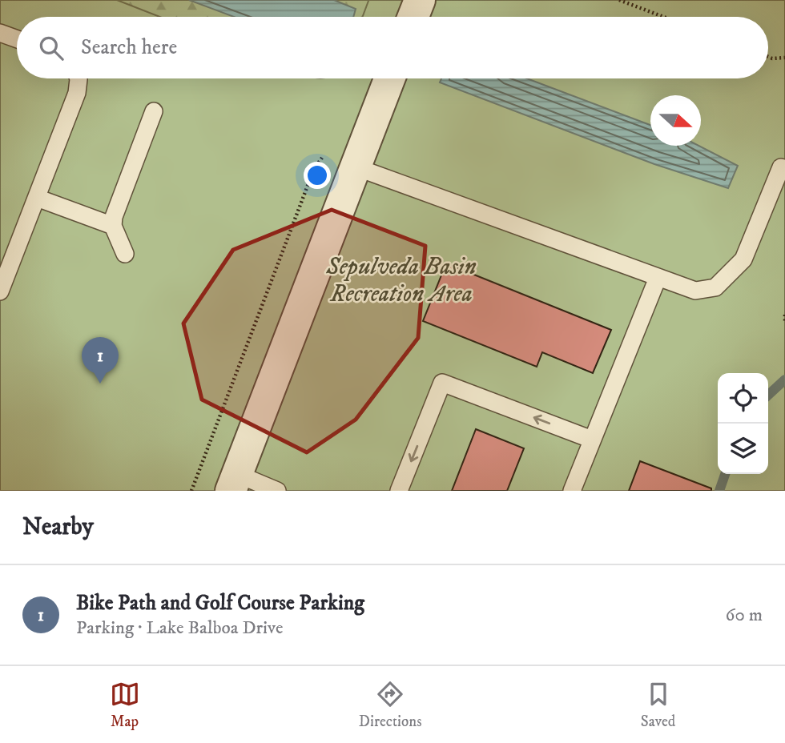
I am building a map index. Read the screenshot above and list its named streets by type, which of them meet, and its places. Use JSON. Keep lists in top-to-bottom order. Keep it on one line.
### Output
{"parks":["Sepulveda Basin Recreation Area"],"north":"right","page":{"search":"Search here","pins":"1","heading":"Nearby","list":[{"mark":"1","name":"Bike Path and Golf Course Parking","note":"Parking · Lake Balboa Drive","value":"60 m"}],"nav":["Map","Directions","Saved"]}}
